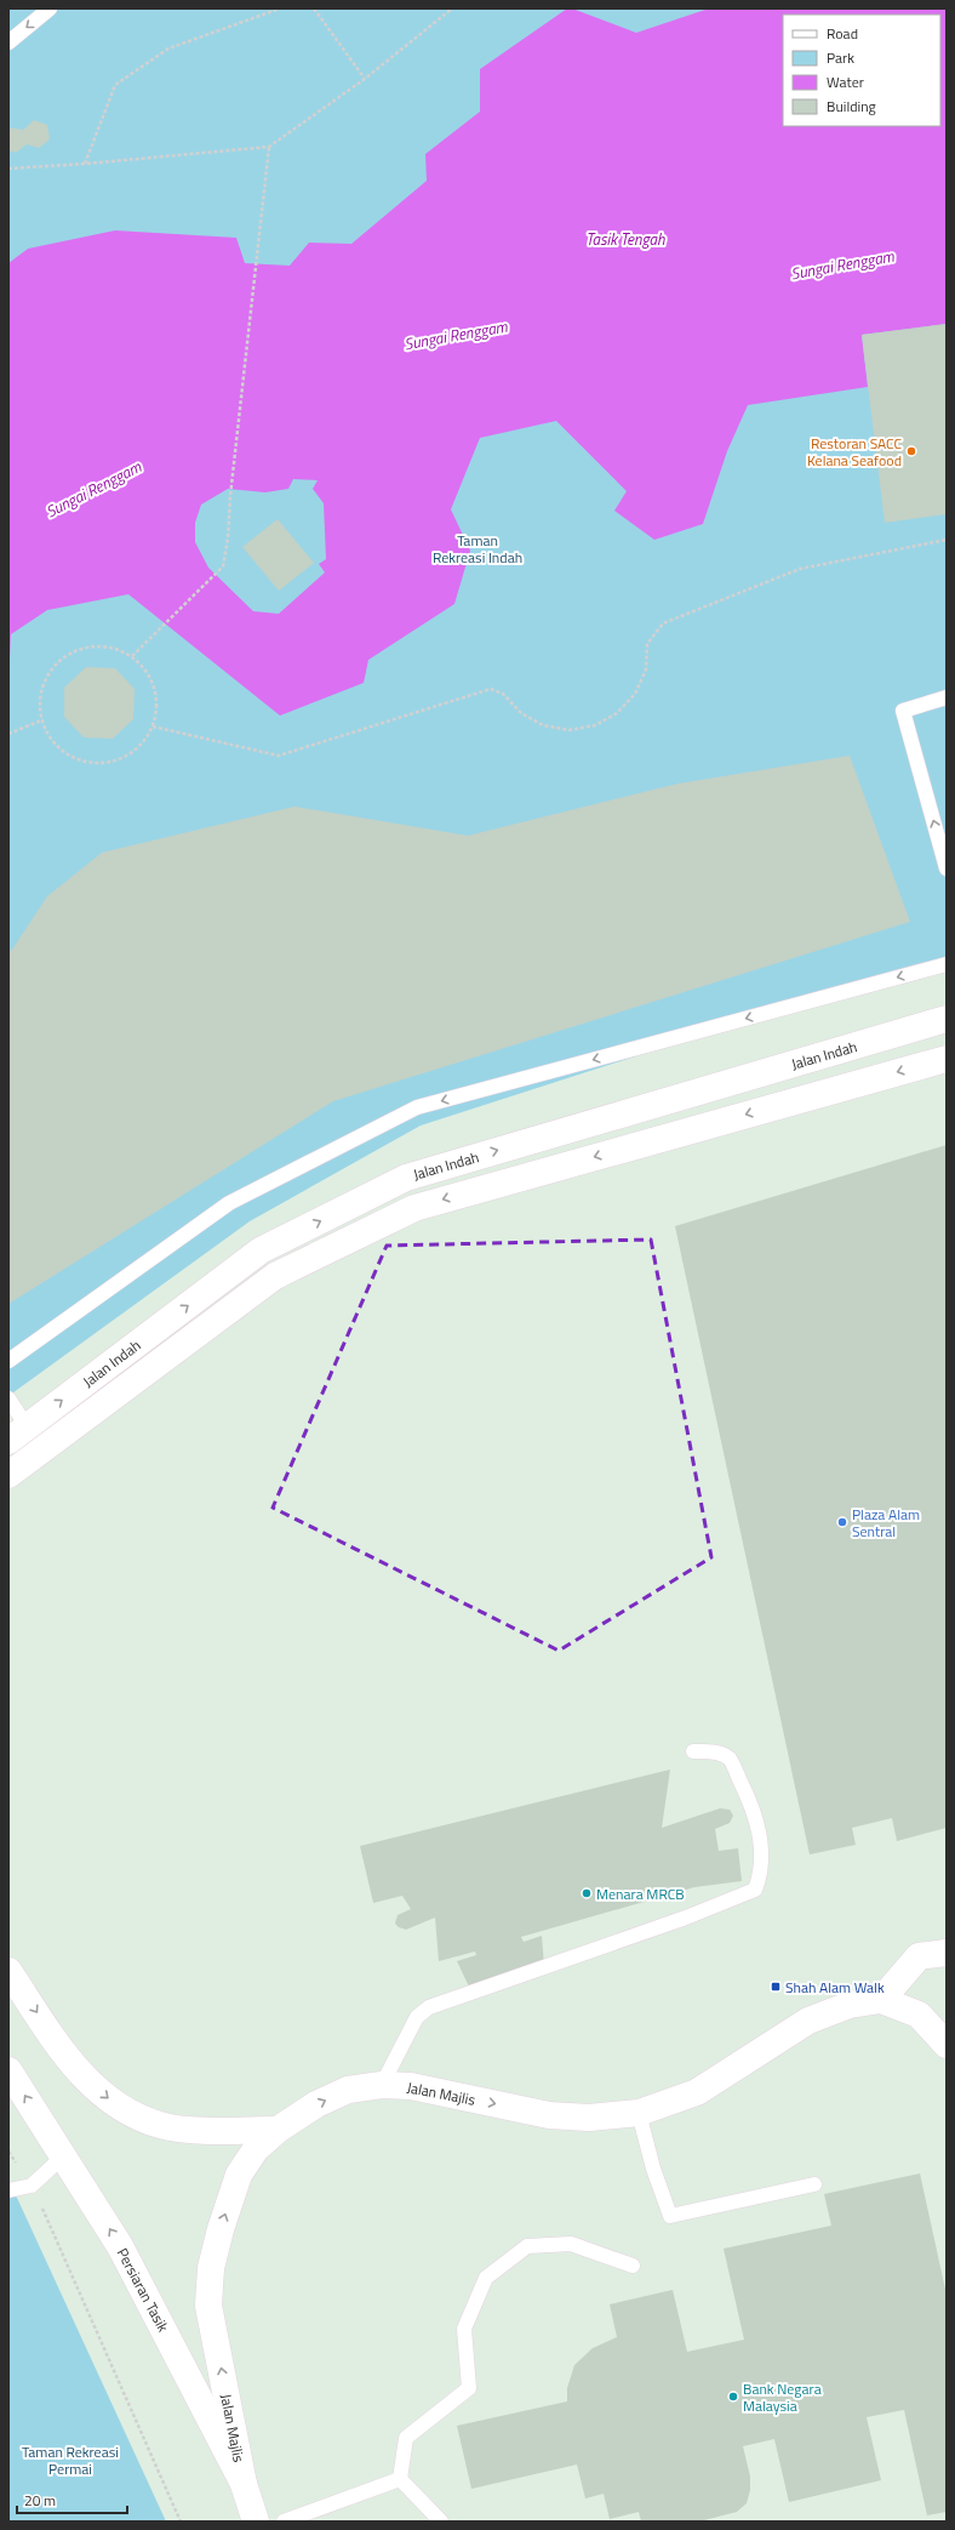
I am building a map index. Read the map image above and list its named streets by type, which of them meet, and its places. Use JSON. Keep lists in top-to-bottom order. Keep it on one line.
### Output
{"streets":{"street":["Jalan Indah","Jalan Majlis","Persiaran Tasik"]},"crossings":[["Jalan Majlis","Persiaran Tasik"]],"one_way":["Persiaran Tasik"],"water":["Tasik Tengah","Sungai Renggam"],"parks":["Taman Rekreasi Indah","Taman Rekreasi Permai"],"places":{"other":["Restoran SACC Kelana Seafood","Plaza Alam Sentral","Menara MRCB","Bank Negara Malaysia"],"transit":["Shah Alam Walk"]},"legend":["Road","Park","Water","Building"],"scale_bar":"20 m"}
